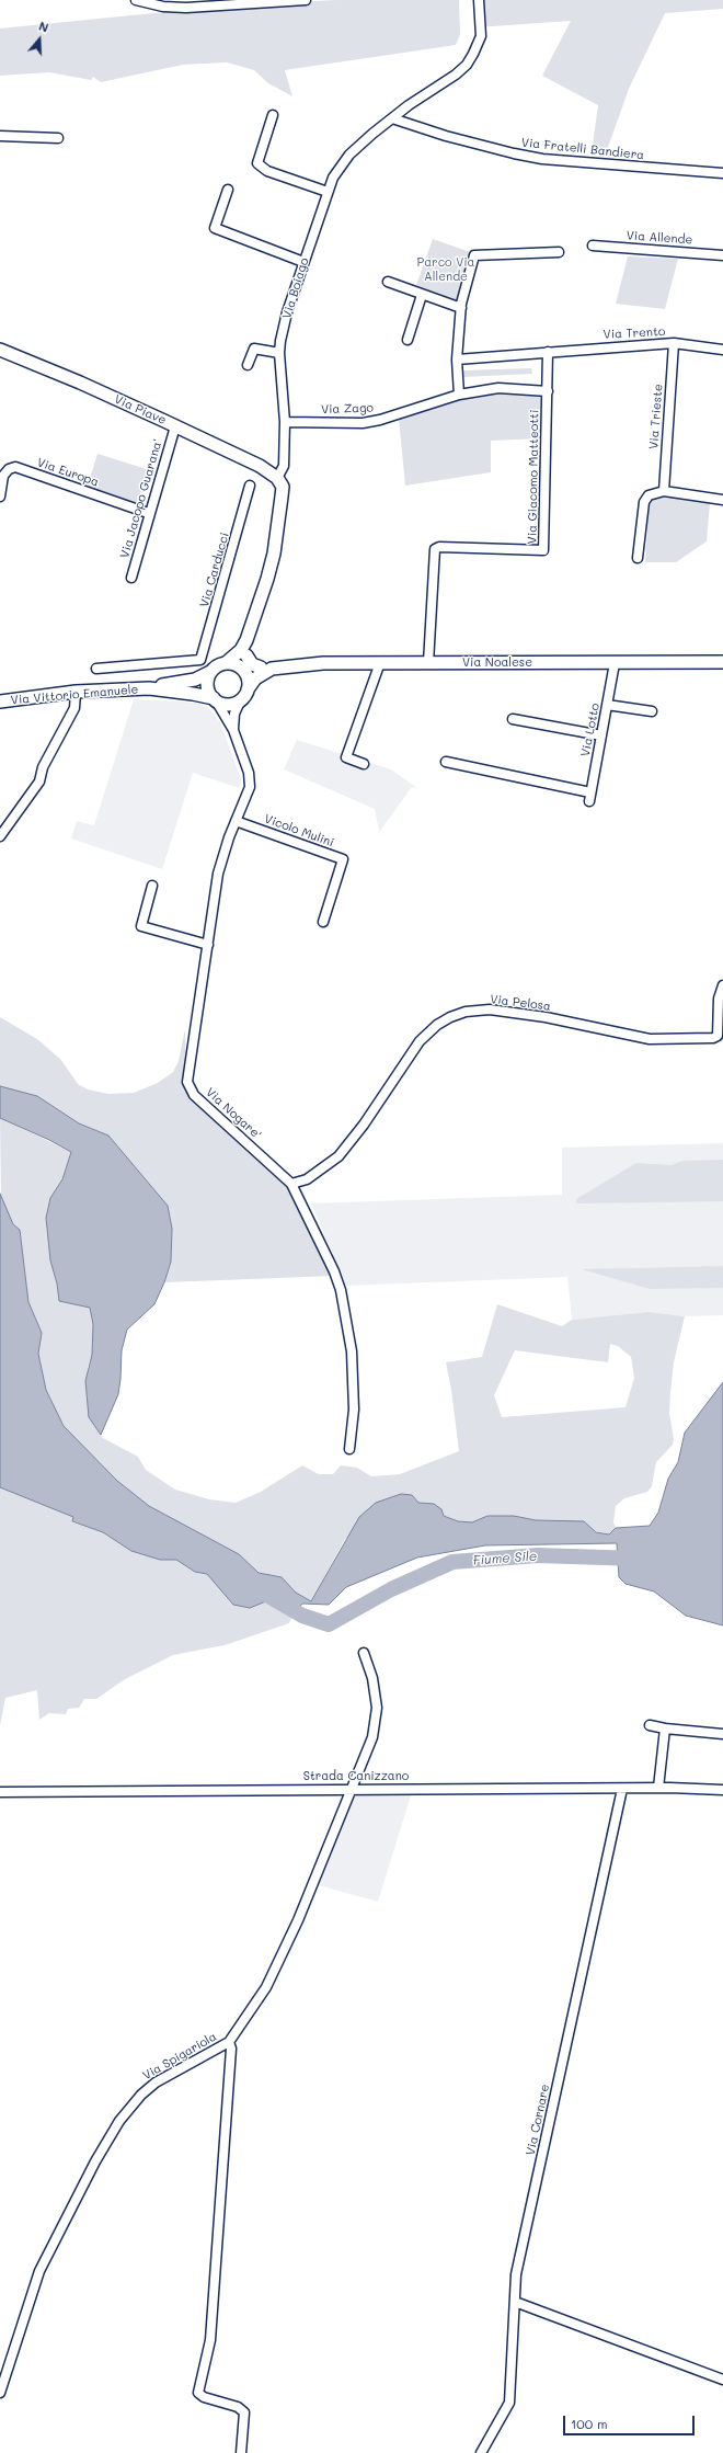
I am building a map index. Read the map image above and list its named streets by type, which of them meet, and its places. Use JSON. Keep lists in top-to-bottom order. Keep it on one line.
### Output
{"streets":{"main road":["Via Boiago","Via Piave","Via Noalese","Via Vittorio Emanuele"],"street":["Via Fratelli Bandiera","Via Allende","Via Trento","Via Zago","Via Trieste","Via Europa","Via Giacomo Matteotti","Via Jacopo Guarana'","Via Carducci","Via Lotto","Vicolo Mulini","Via Pelosa","Via Nogare'","Strada Canizzano","Via Spigariola","Via Cornare"]},"crossings":[["Via Fratelli Bandiera","Via Boiago"],["Via Boiago","Via Zago"],["Via Boiago","Via Piave"],["Via Boiago","Via Noalese"],["Via Boiago","Via Vittorio Emanuele"],["Via Boiago","Via Nogare'"],["Via Trento","Via Trieste"],["Via Zago","Via Giacomo Matteotti"],["Via Piave","Via Jacopo Guarana'"],["Via Europa","Via Jacopo Guarana'"],["Via Giacomo Matteotti","Via Noalese"],["Via Carducci","Via Vittorio Emanuele"],["Via Noalese","Via Vittorio Emanuele"],["Via Noalese","Via Lotto"],["Via Noalese","Via Nogare'"],["Via Vittorio Emanuele","Via Nogare'"],["Vicolo Mulini","Via Nogare'"],["Via Pelosa","Via Nogare'"],["Strada Canizzano","Via Spigariola"],["Strada Canizzano","Via Cornare"]],"water":["Fiume Sile"],"parks":["Parco Via Allende"],"scale_bar":"100 m","north":"top"}
